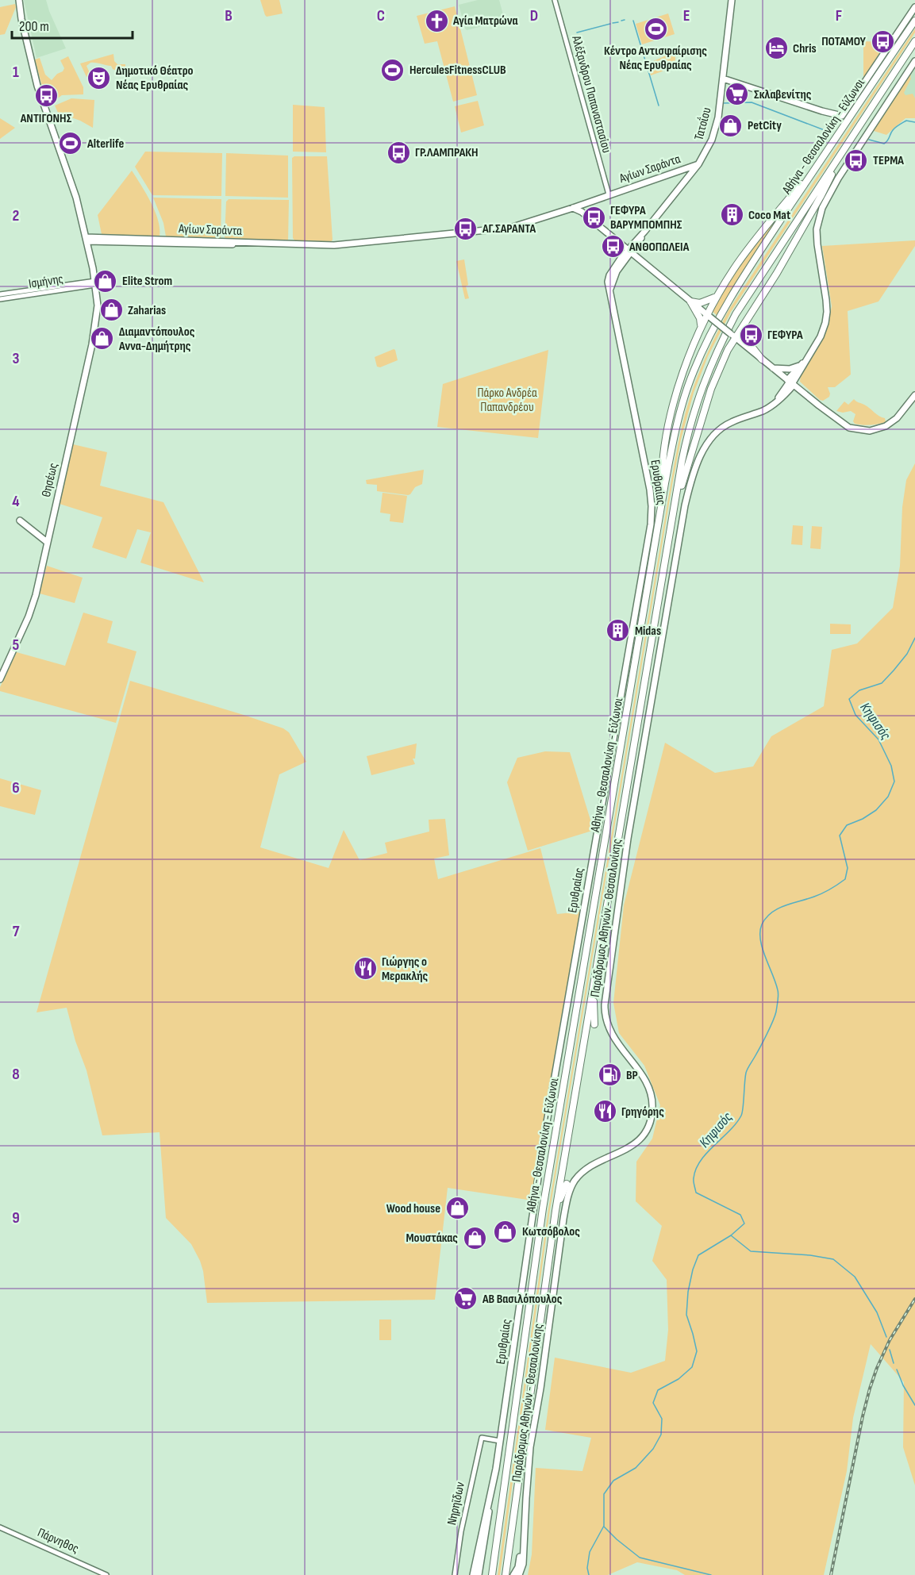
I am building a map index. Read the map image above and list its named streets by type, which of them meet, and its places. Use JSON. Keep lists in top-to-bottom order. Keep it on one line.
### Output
{"streets":{"highway":["Αθήνα - Θεσσαλονίκη - Εύζωνοι"],"main road":["Τατοΐου","Αγίων Σαράντα","Θησέως","Ερυθραίας","Παράδρομος Αθηνών - Θεσσαλονίκης"],"street":["Αλέξανδρου Παπαναστασίου","Ισμήνης","Νηρηϊδων","Πάρνηθος"]},"crossings":[["Αλέξανδρου Παπαναστασίου","Αγίων Σαράντα"],["Τατοΐου","Αγίων Σαράντα"],["Τατοΐου","Ερυθραίας"],["Αγίων Σαράντα","Θησέως"],["Ισμήνης","Θησέως"],["Ερυθραίας","Νηρηϊδων"]],"water":["Κηφισός"],"parks":["Πάρκο Ανδρέα Παπανδρέου"],"places":{"church":["Αγία Ματρώνα"],"sports":["Κέντρο Αντισφαίρισης Νέας Ερυθραίας","HerculesFitnessCLUB","Alterlife"],"bus stop":["ΠΟΤΑΜΟΥ","ΑΝΤΙΓΟΝΗΣ","ΓΡ.ΛΑΜΠΡΑΚΗ","ΤΕΡΜΑ","ΓΕΦΥΡΑ ΒΑΡΥΜΠΟΜΠΗΣ","ΑΓ.ΣΑΡΑΝΤΑ","ΑΝΘΟΠΩΛΕΙΑ","ΓΕΦΥΡΑ"],"hotel":["Chris"],"theatre":["Δημοτικό Θέατρο Νέας Ερυθραίας"],"supermarket":["Σκλαβενίτης","ΑΒ Βασιλόπουλος"],"shop":["PetCity","Elite Strom","Zaharias","Διαμαντόπουλος Αννα-Δημήτρης","Wood house","Κωτσόβολος","Μουστάκας"],"building":["Coco Mat","Midas"],"restaurant":["Γιώργης ο Μερακλής","Γρηγόρης"],"fuel station":["BP"]},"scale_bar":"200 m","grid":{"columns":["B","C","D","E","F"],"rows":["1","2","3","4","5","6","7","8","9"]}}
